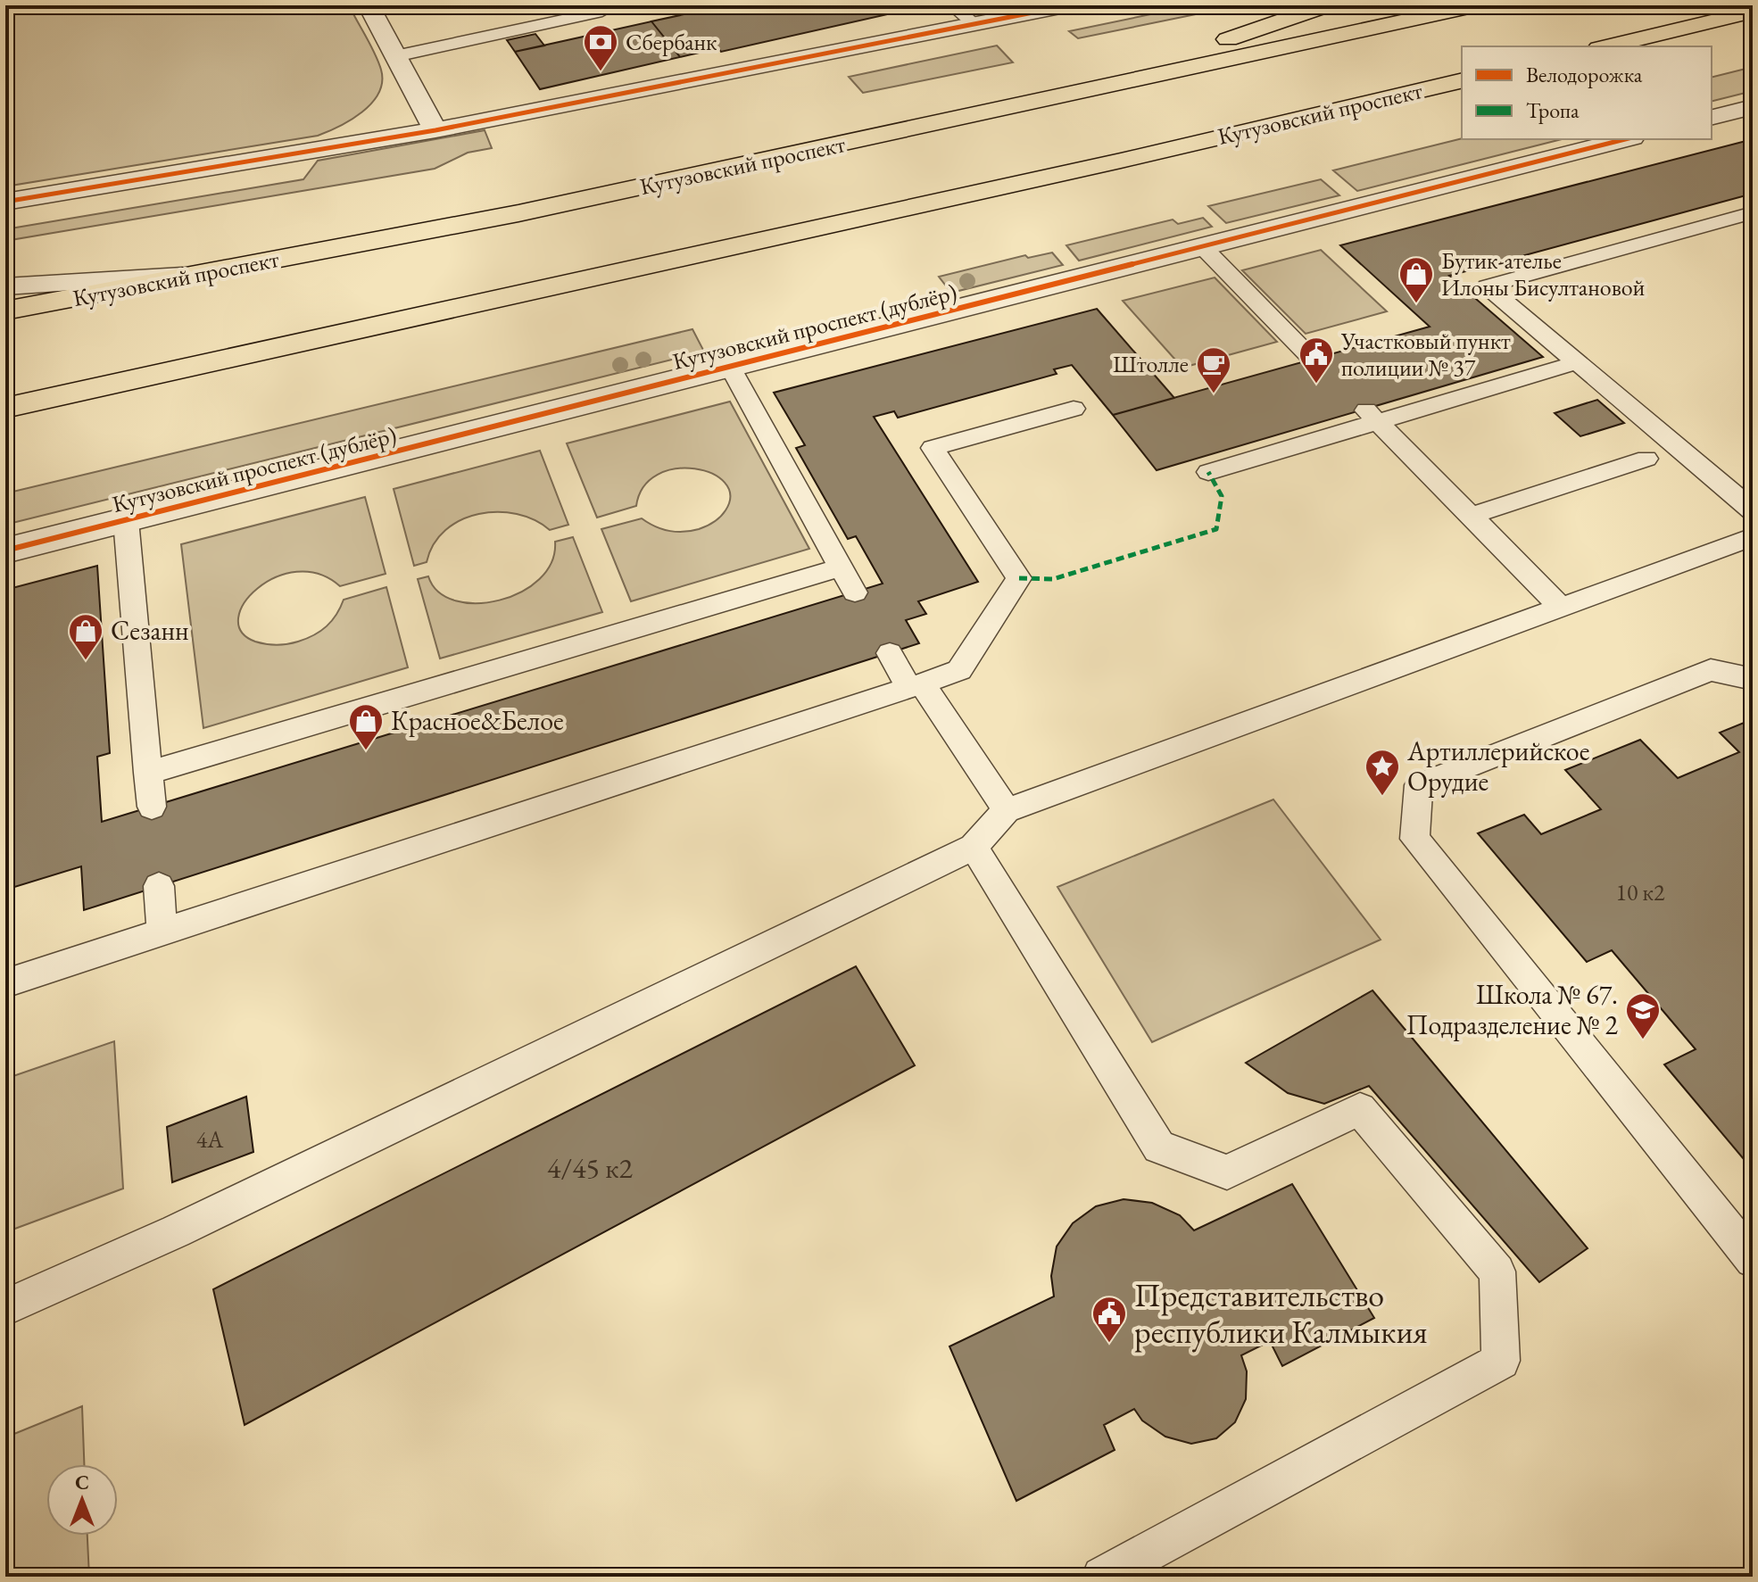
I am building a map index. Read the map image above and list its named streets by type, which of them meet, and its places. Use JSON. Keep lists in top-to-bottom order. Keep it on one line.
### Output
{"streets":{"main road":["Кутузовский проспект"],"street":["Кутузовский проспект (дублёр)"]},"places":{"bank":["Сбербанк"],"shop":["Бутик-ателье Илоны Бисултановой","Сезанн","Красное&Белое"],"public building":["Участковый пункт полиции № 37","Представительство республики Калмыкия"],"cafe":["Штолле"],"place":["Артиллерийское Орудие"],"school or university":["Школа № 67. Подразделение № 2"]},"house_numbers":["10 к2","4А","4/45 к2"],"legend":["Велодорожка","Тропа"],"north":"top"}
